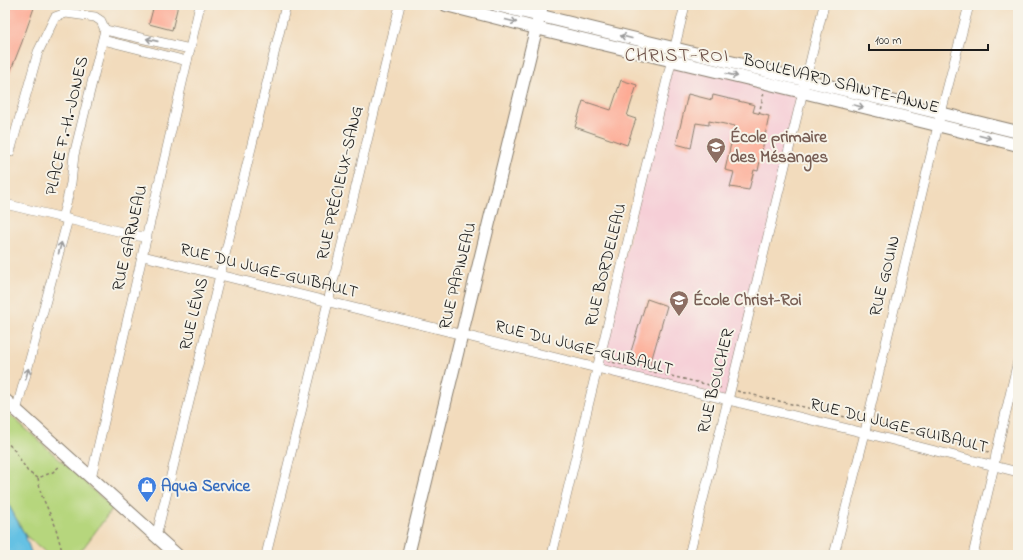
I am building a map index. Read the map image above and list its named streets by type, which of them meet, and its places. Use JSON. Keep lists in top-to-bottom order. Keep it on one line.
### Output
{"streets":{"street":["BOULEVARD SAINTE-ANNE","PLACE F.-H.-JONES","RUE PRÉCIEUX-SANG","RUE GARNEAU","RUE BORDELEAU","RUE DU JUGE-GUIBAULT","RUE PAPINEAU","RUE GOUIN","RUE LÉVIS","RUE BOUCHER"]},"crossings":[["BOULEVARD SAINTE-ANNE","RUE BORDELEAU"],["BOULEVARD SAINTE-ANNE","RUE PAPINEAU"],["BOULEVARD SAINTE-ANNE","RUE GOUIN"],["BOULEVARD SAINTE-ANNE","RUE BOUCHER"],["PLACE F.-H.-JONES","RUE GARNEAU"],["RUE PRÉCIEUX-SANG","RUE DU JUGE-GUIBAULT"],["RUE GARNEAU","RUE DU JUGE-GUIBAULT"],["RUE BORDELEAU","RUE DU JUGE-GUIBAULT"],["RUE DU JUGE-GUIBAULT","RUE PAPINEAU"],["RUE DU JUGE-GUIBAULT","RUE GOUIN"],["RUE DU JUGE-GUIBAULT","RUE LÉVIS"],["RUE DU JUGE-GUIBAULT","RUE BOUCHER"]],"one_way":["PLACE F.-H.-JONES"],"districts":["CHRIST-ROI"],"places":{"school or university":["École primaire des Mésanges","École Christ-Roi"],"shop":["Aqua Service"]},"scale_bar":"100 m"}
